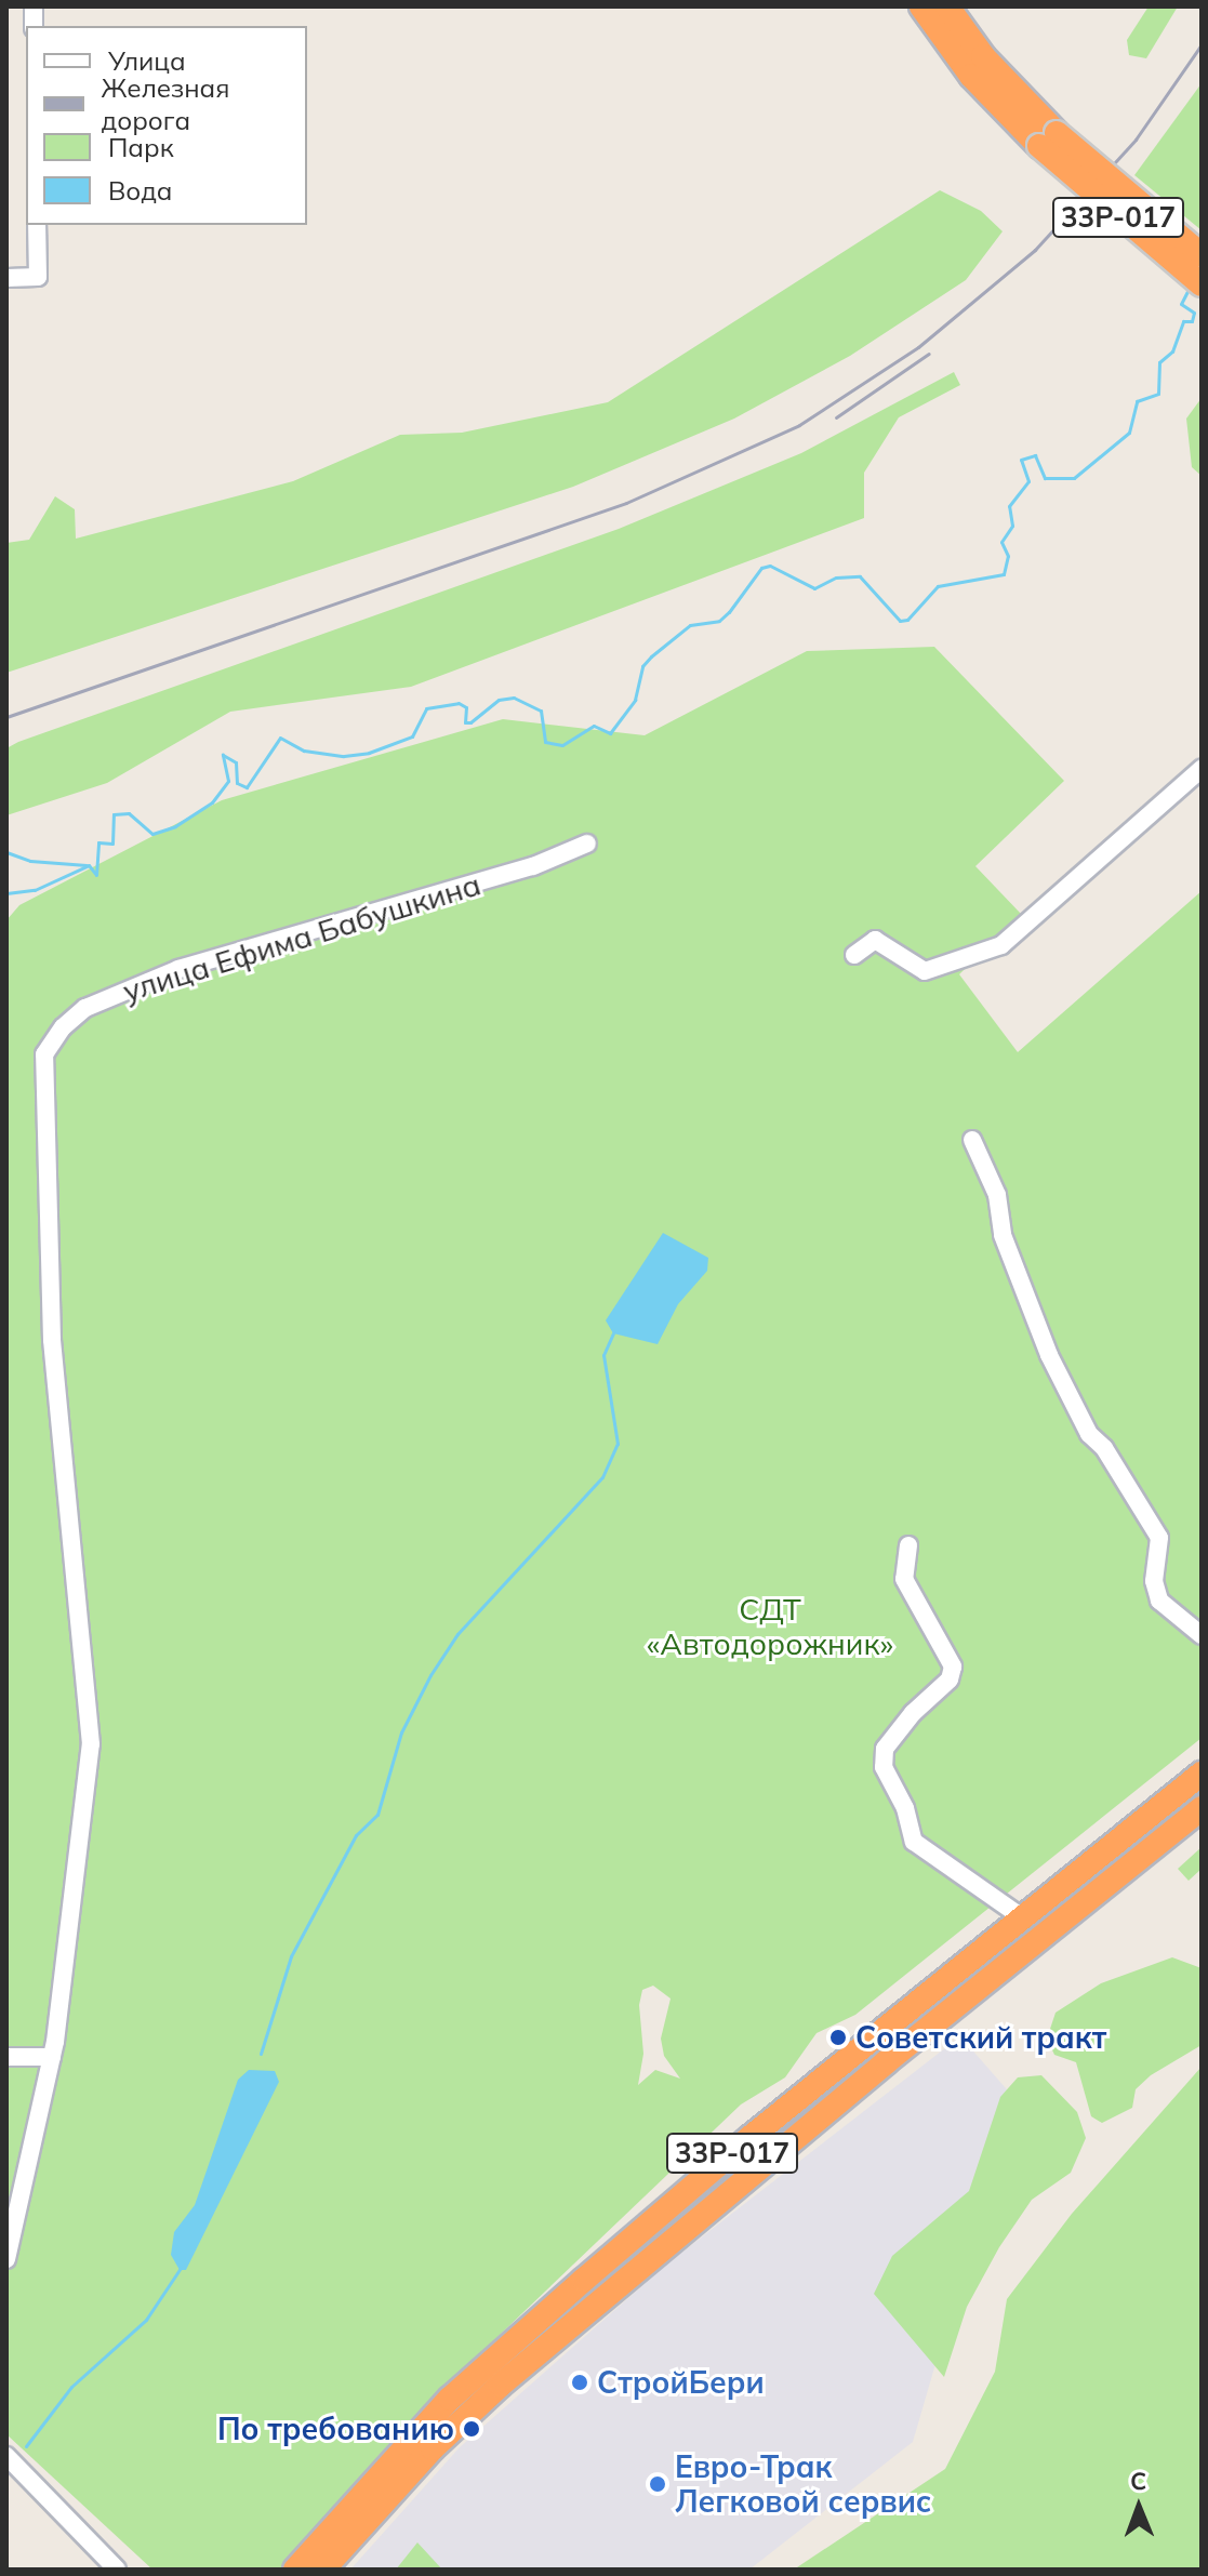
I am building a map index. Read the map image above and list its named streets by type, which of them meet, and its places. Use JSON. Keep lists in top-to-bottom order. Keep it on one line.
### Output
{"streets":{"highway":["33Р-017"],"street":["улица Ефима Бабушкина"]},"parks":["СДТ «Автодорожник»"],"places":["Советский тракт","СтройБери","По требованию","Евро-Трак Легковой сервис"],"legend":["Улица","Железная дорога","Парк","Вода"],"north":"top"}
